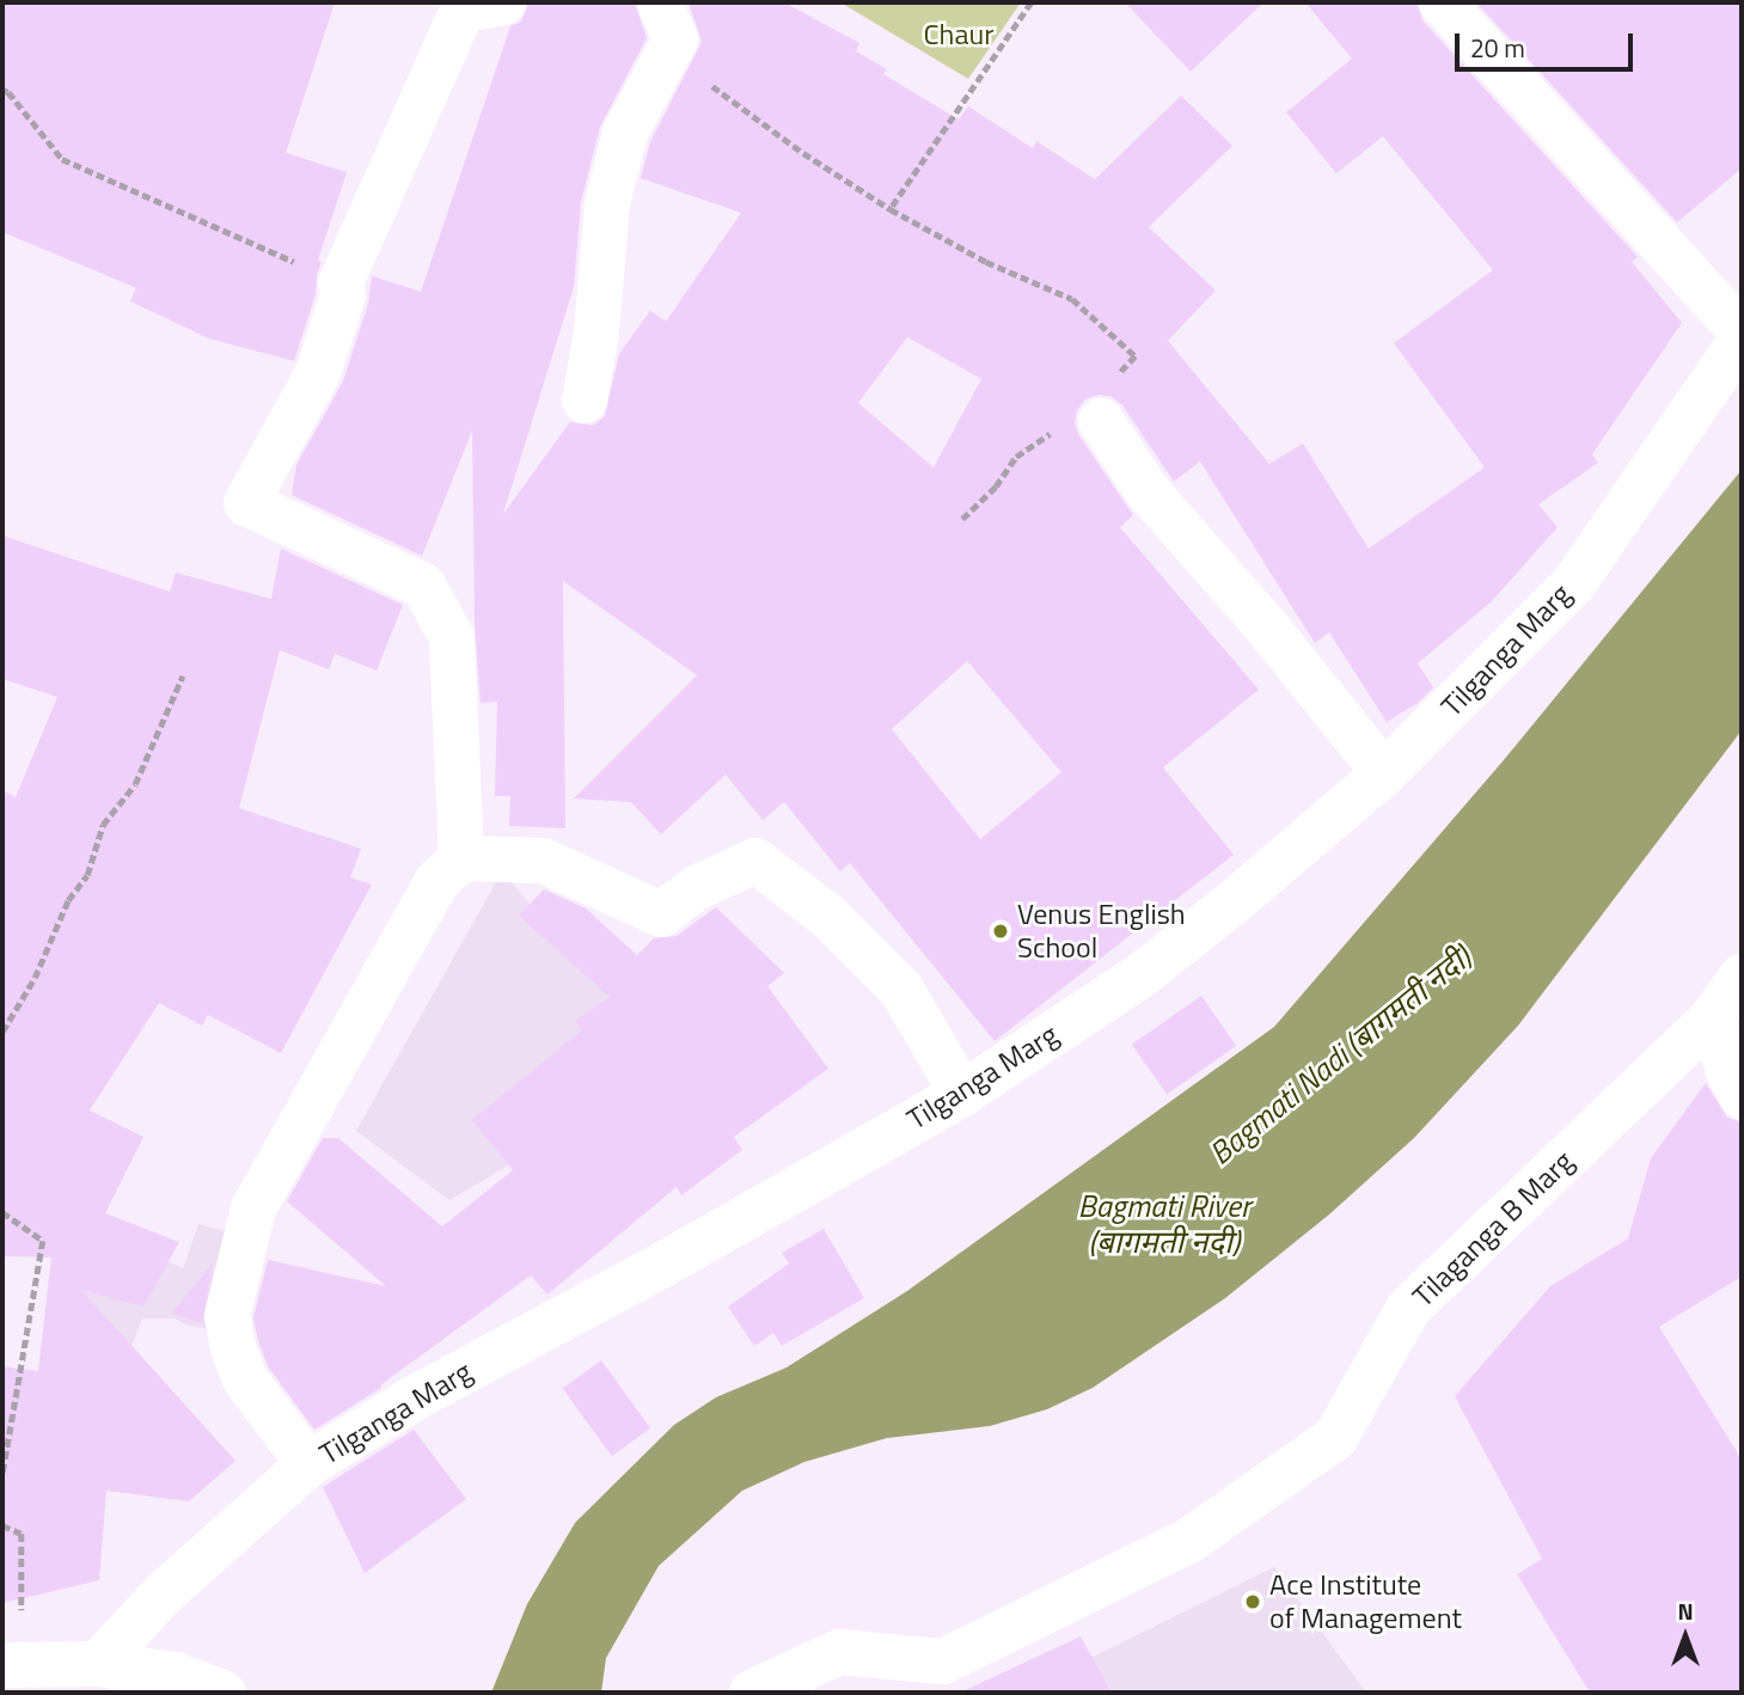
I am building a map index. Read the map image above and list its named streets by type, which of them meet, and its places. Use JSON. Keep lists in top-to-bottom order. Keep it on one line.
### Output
{"streets":{"street":["Tilganga Marg","Tilaganga B Marg"]},"water":["Bagmati Nadi (बागमती नदी)","Bagmati River (बागमती नदी)"],"parks":["Chaur"],"places":["Venus English School","Ace Institute of Management"],"scale_bar":"20 m","north":"top"}
